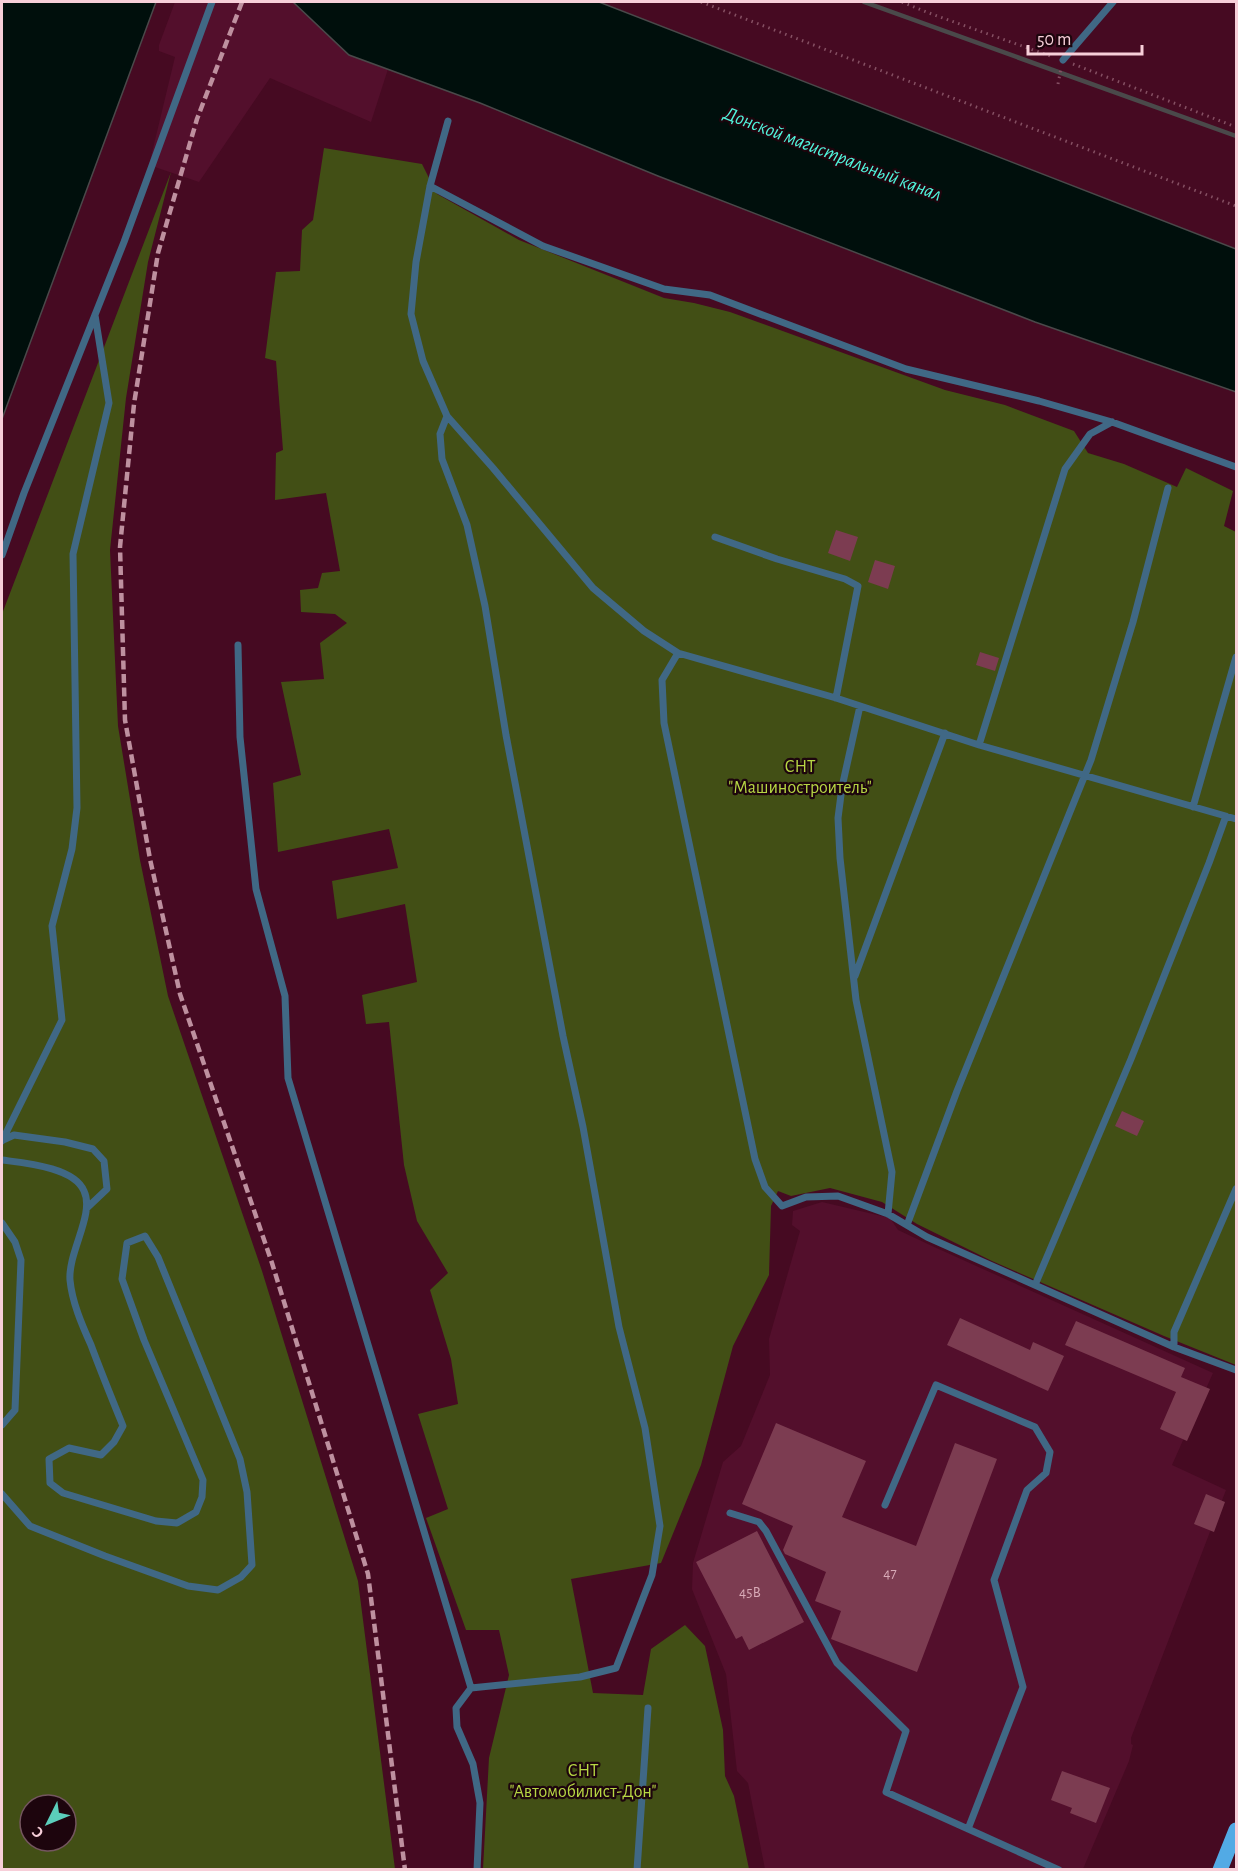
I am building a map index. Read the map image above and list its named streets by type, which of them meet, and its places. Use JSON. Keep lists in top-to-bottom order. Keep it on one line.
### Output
{"water":["Донской магистральный канал"],"parks":["СНТ \"Машиностроитель\"","СНТ \"Автомобилист-Дон\""],"house_numbers":["47","45В"],"scale_bar":"50 m","north":"bottom left"}
